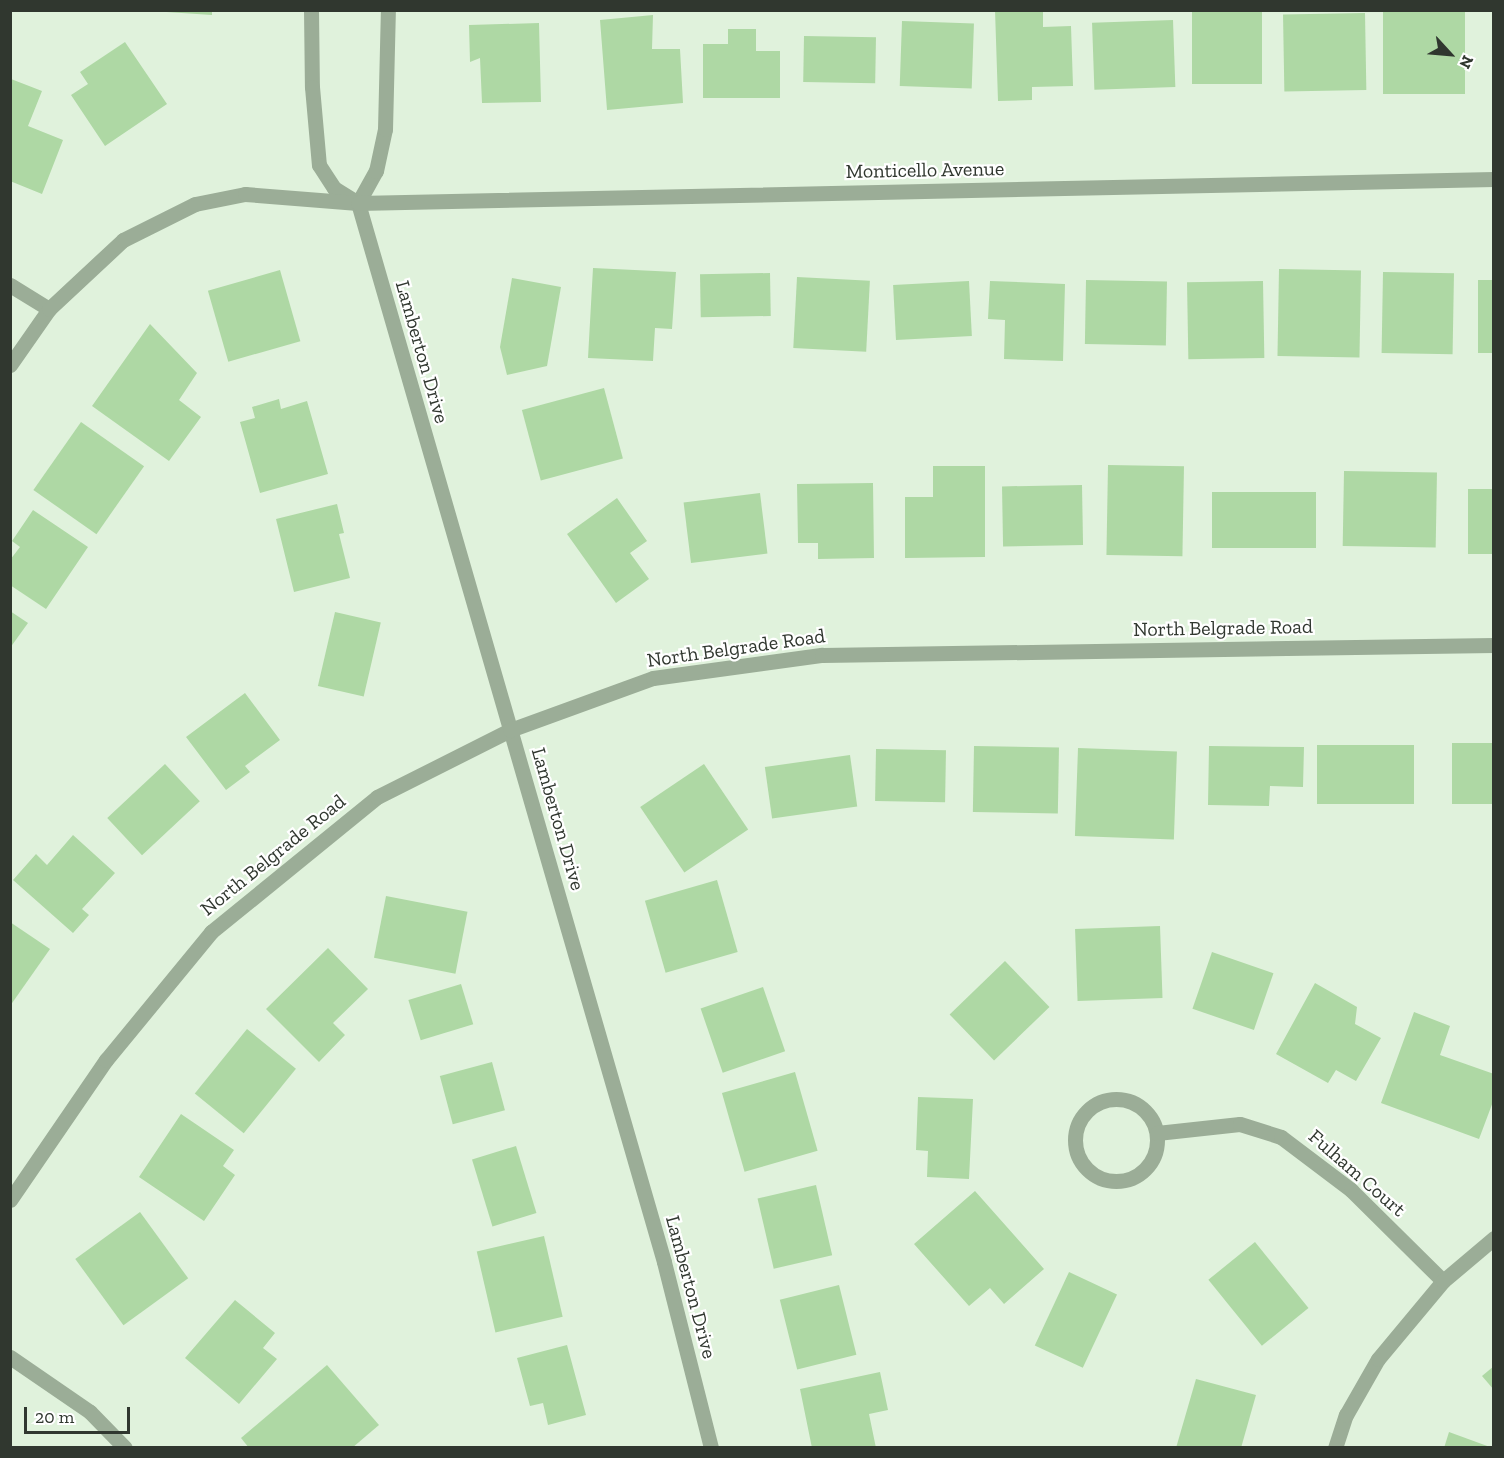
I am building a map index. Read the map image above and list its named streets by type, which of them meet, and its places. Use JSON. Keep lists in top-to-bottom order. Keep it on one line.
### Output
{"streets":{"street":["Monticello Avenue","Lamberton Drive","North Belgrade Road","Fulham Court"]},"crossings":[["Monticello Avenue","Lamberton Drive"],["Lamberton Drive","North Belgrade Road"]],"scale_bar":"20 m","north":"bottom right"}
